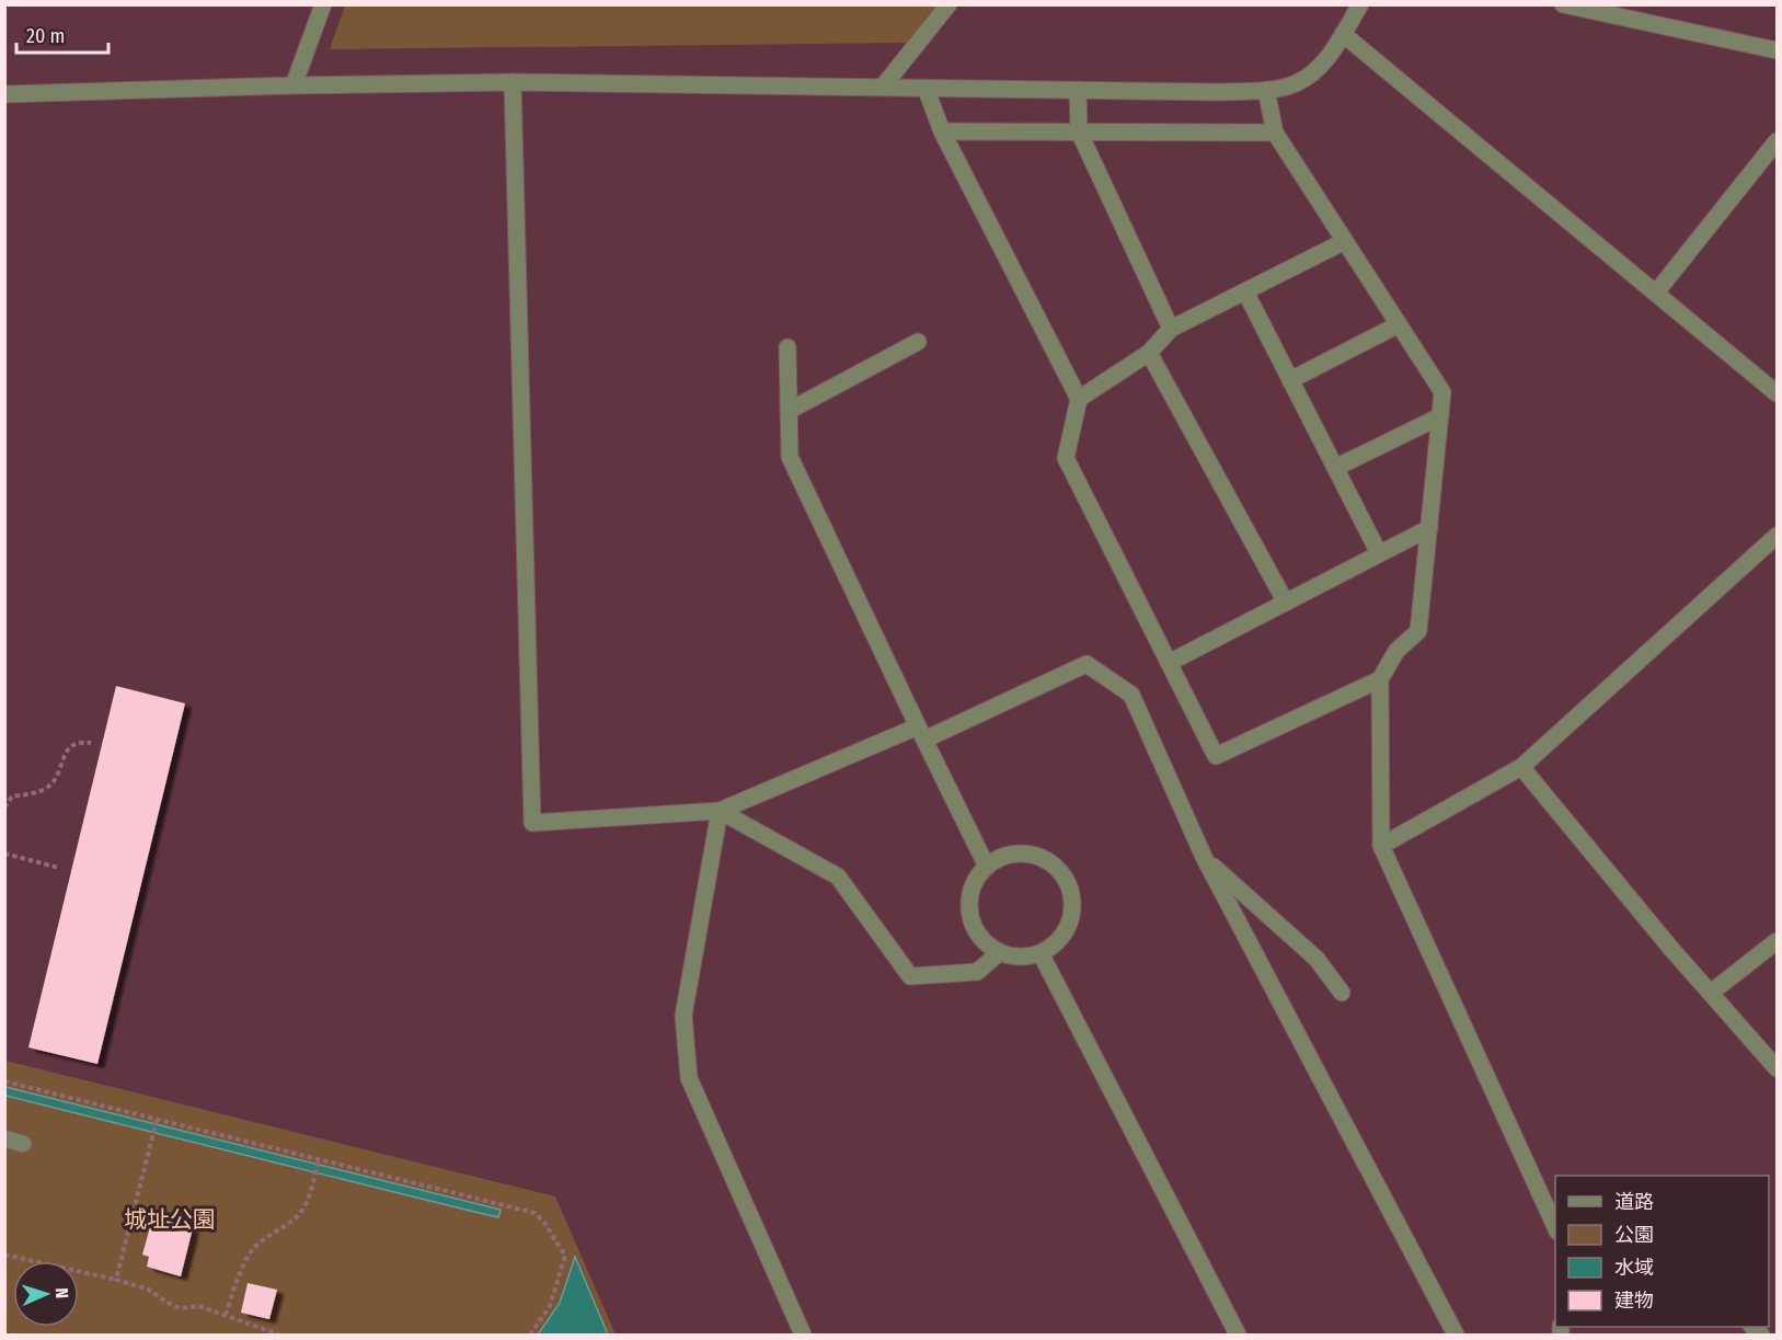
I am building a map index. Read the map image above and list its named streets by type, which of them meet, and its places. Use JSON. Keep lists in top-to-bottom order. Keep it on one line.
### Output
{"parks":["城址公園"],"legend":["道路","公園","水域","建物"],"scale_bar":"20 m","north":"right"}
